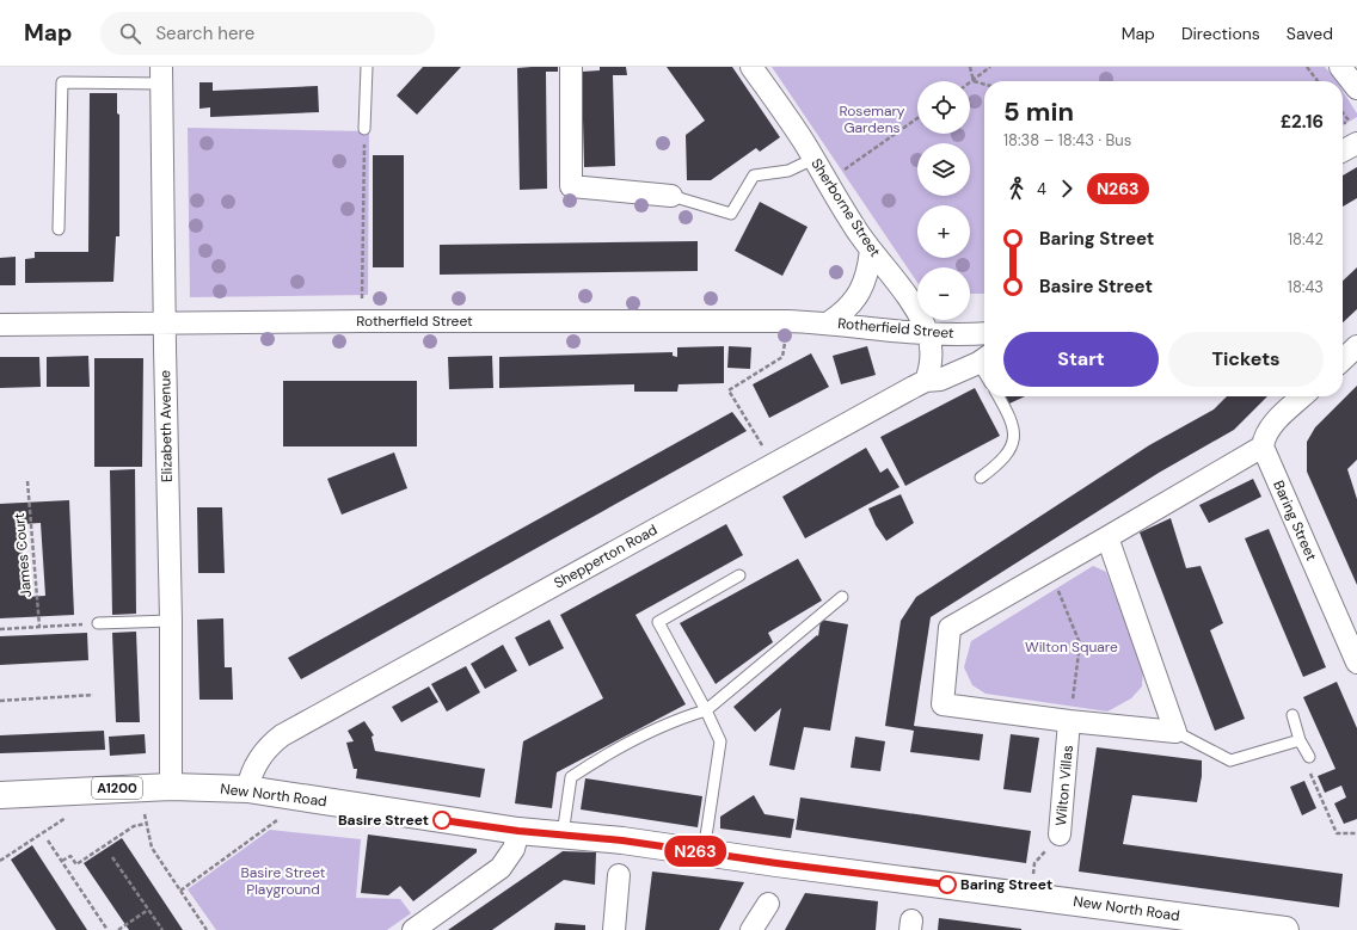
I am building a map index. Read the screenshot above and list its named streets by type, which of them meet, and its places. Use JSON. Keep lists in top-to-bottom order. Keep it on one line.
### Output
{"streets":{"main road":["A1200","New North Road"],"street":["Sherborne Street","Rotherfield Street","Elizabeth Avenue","Baring Street","Shepperton Road","Wilton Villas"],"path":["James Court"]},"crossings":[["Sherborne Street","Rotherfield Street"],["Sherborne Street","Shepperton Road"],["Rotherfield Street","Elizabeth Avenue"],["Elizabeth Avenue","New North Road"],["Shepperton Road","New North Road"],["Wilton Villas","New North Road"]],"parks":["Rosemary Gardens","Wilton Square","Basire Street Playground"],"places":["Basire Street","Baring Street"],"lines":["bus line N263"],"page":{"header":"Map","search":"Search here","nav":["Map","Directions","Saved"],"on_map":"N263","map_buttons":["+","−"],"heading":["5 min","18:38 – 18:43 · Bus","£2.16"],"legs":["4","N263"],"list":[{"name":"Baring Street","value":"18:42"},{"name":"Basire Street","value":"18:43"}],"buttons":["Start","Tickets"]}}
